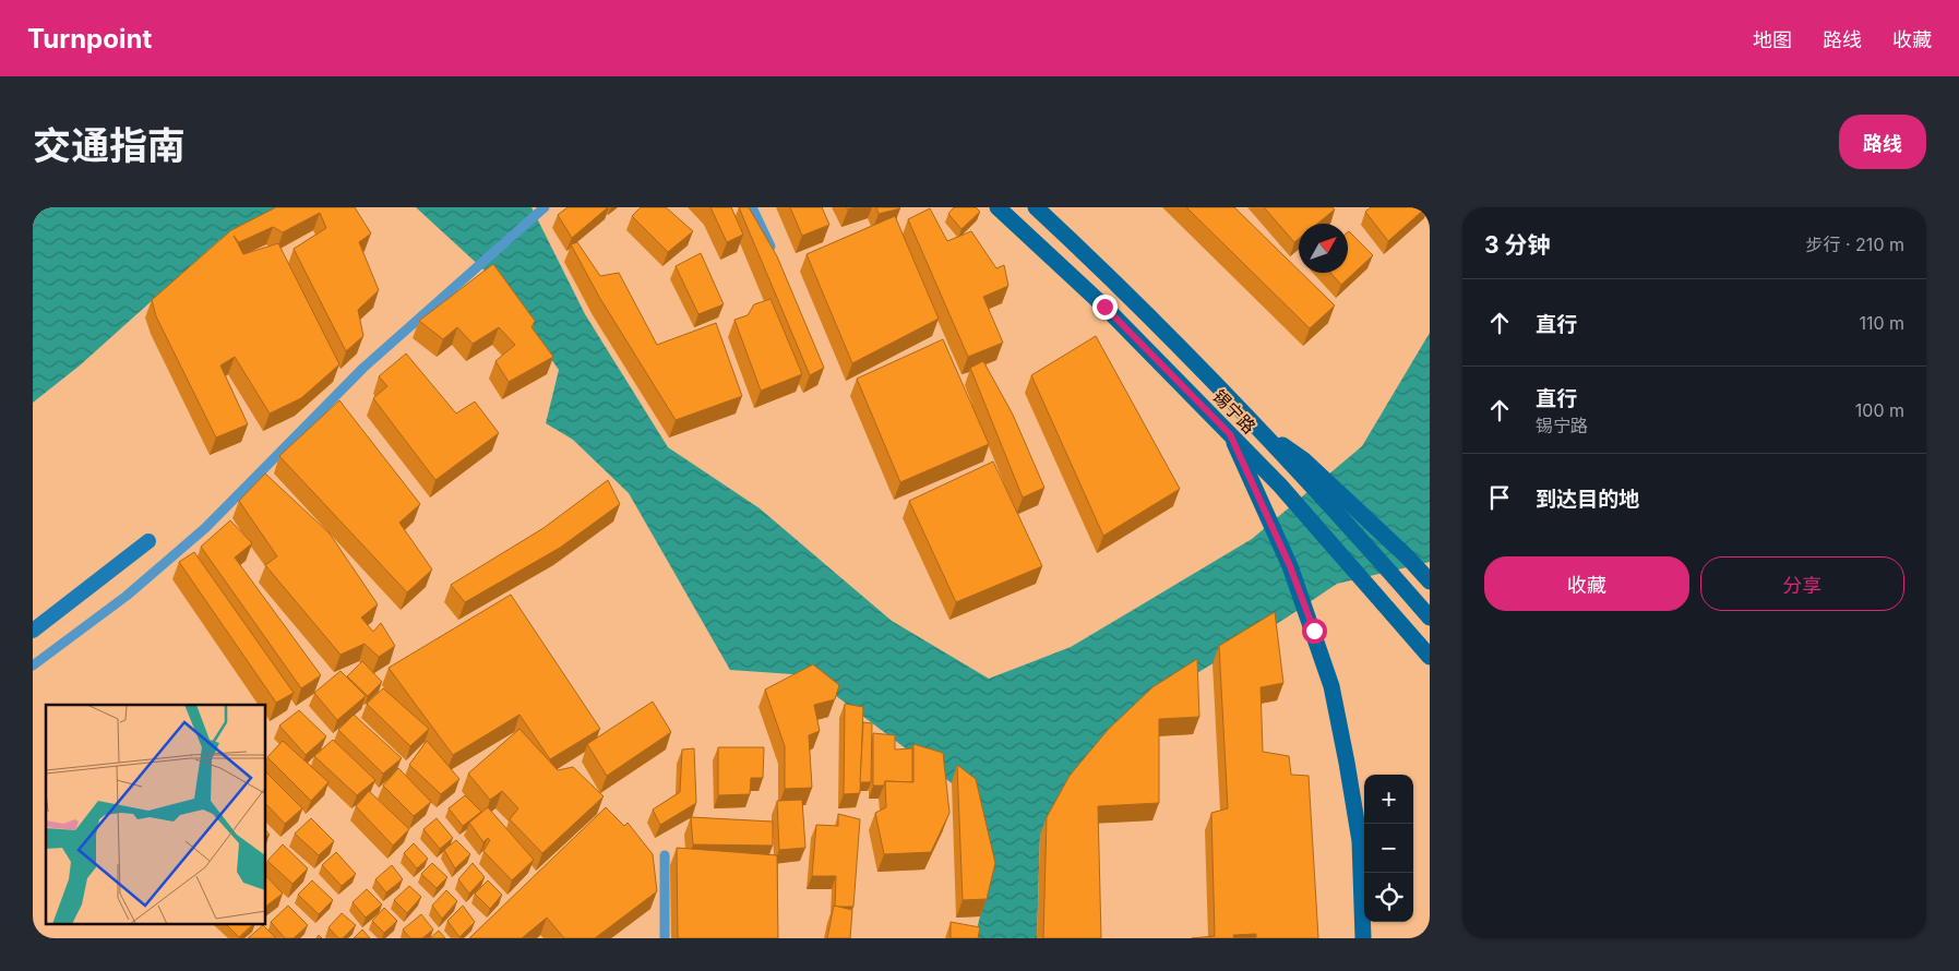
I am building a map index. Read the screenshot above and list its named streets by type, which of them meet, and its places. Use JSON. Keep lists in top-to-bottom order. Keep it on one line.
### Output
{"streets":{"main road":["锡宁路"]},"north":"top right","page":{"header":"Turnpoint","nav":["地图","路线","收藏"],"title":"交通指南","buttons":["路线",["收藏","分享"]],"heading":["3 分钟","步行 · 210 m"],"list":[["直行","110 m"],["直行","锡宁路","100 m"],"到达目的地"],"map_buttons":["+","−"]}}
